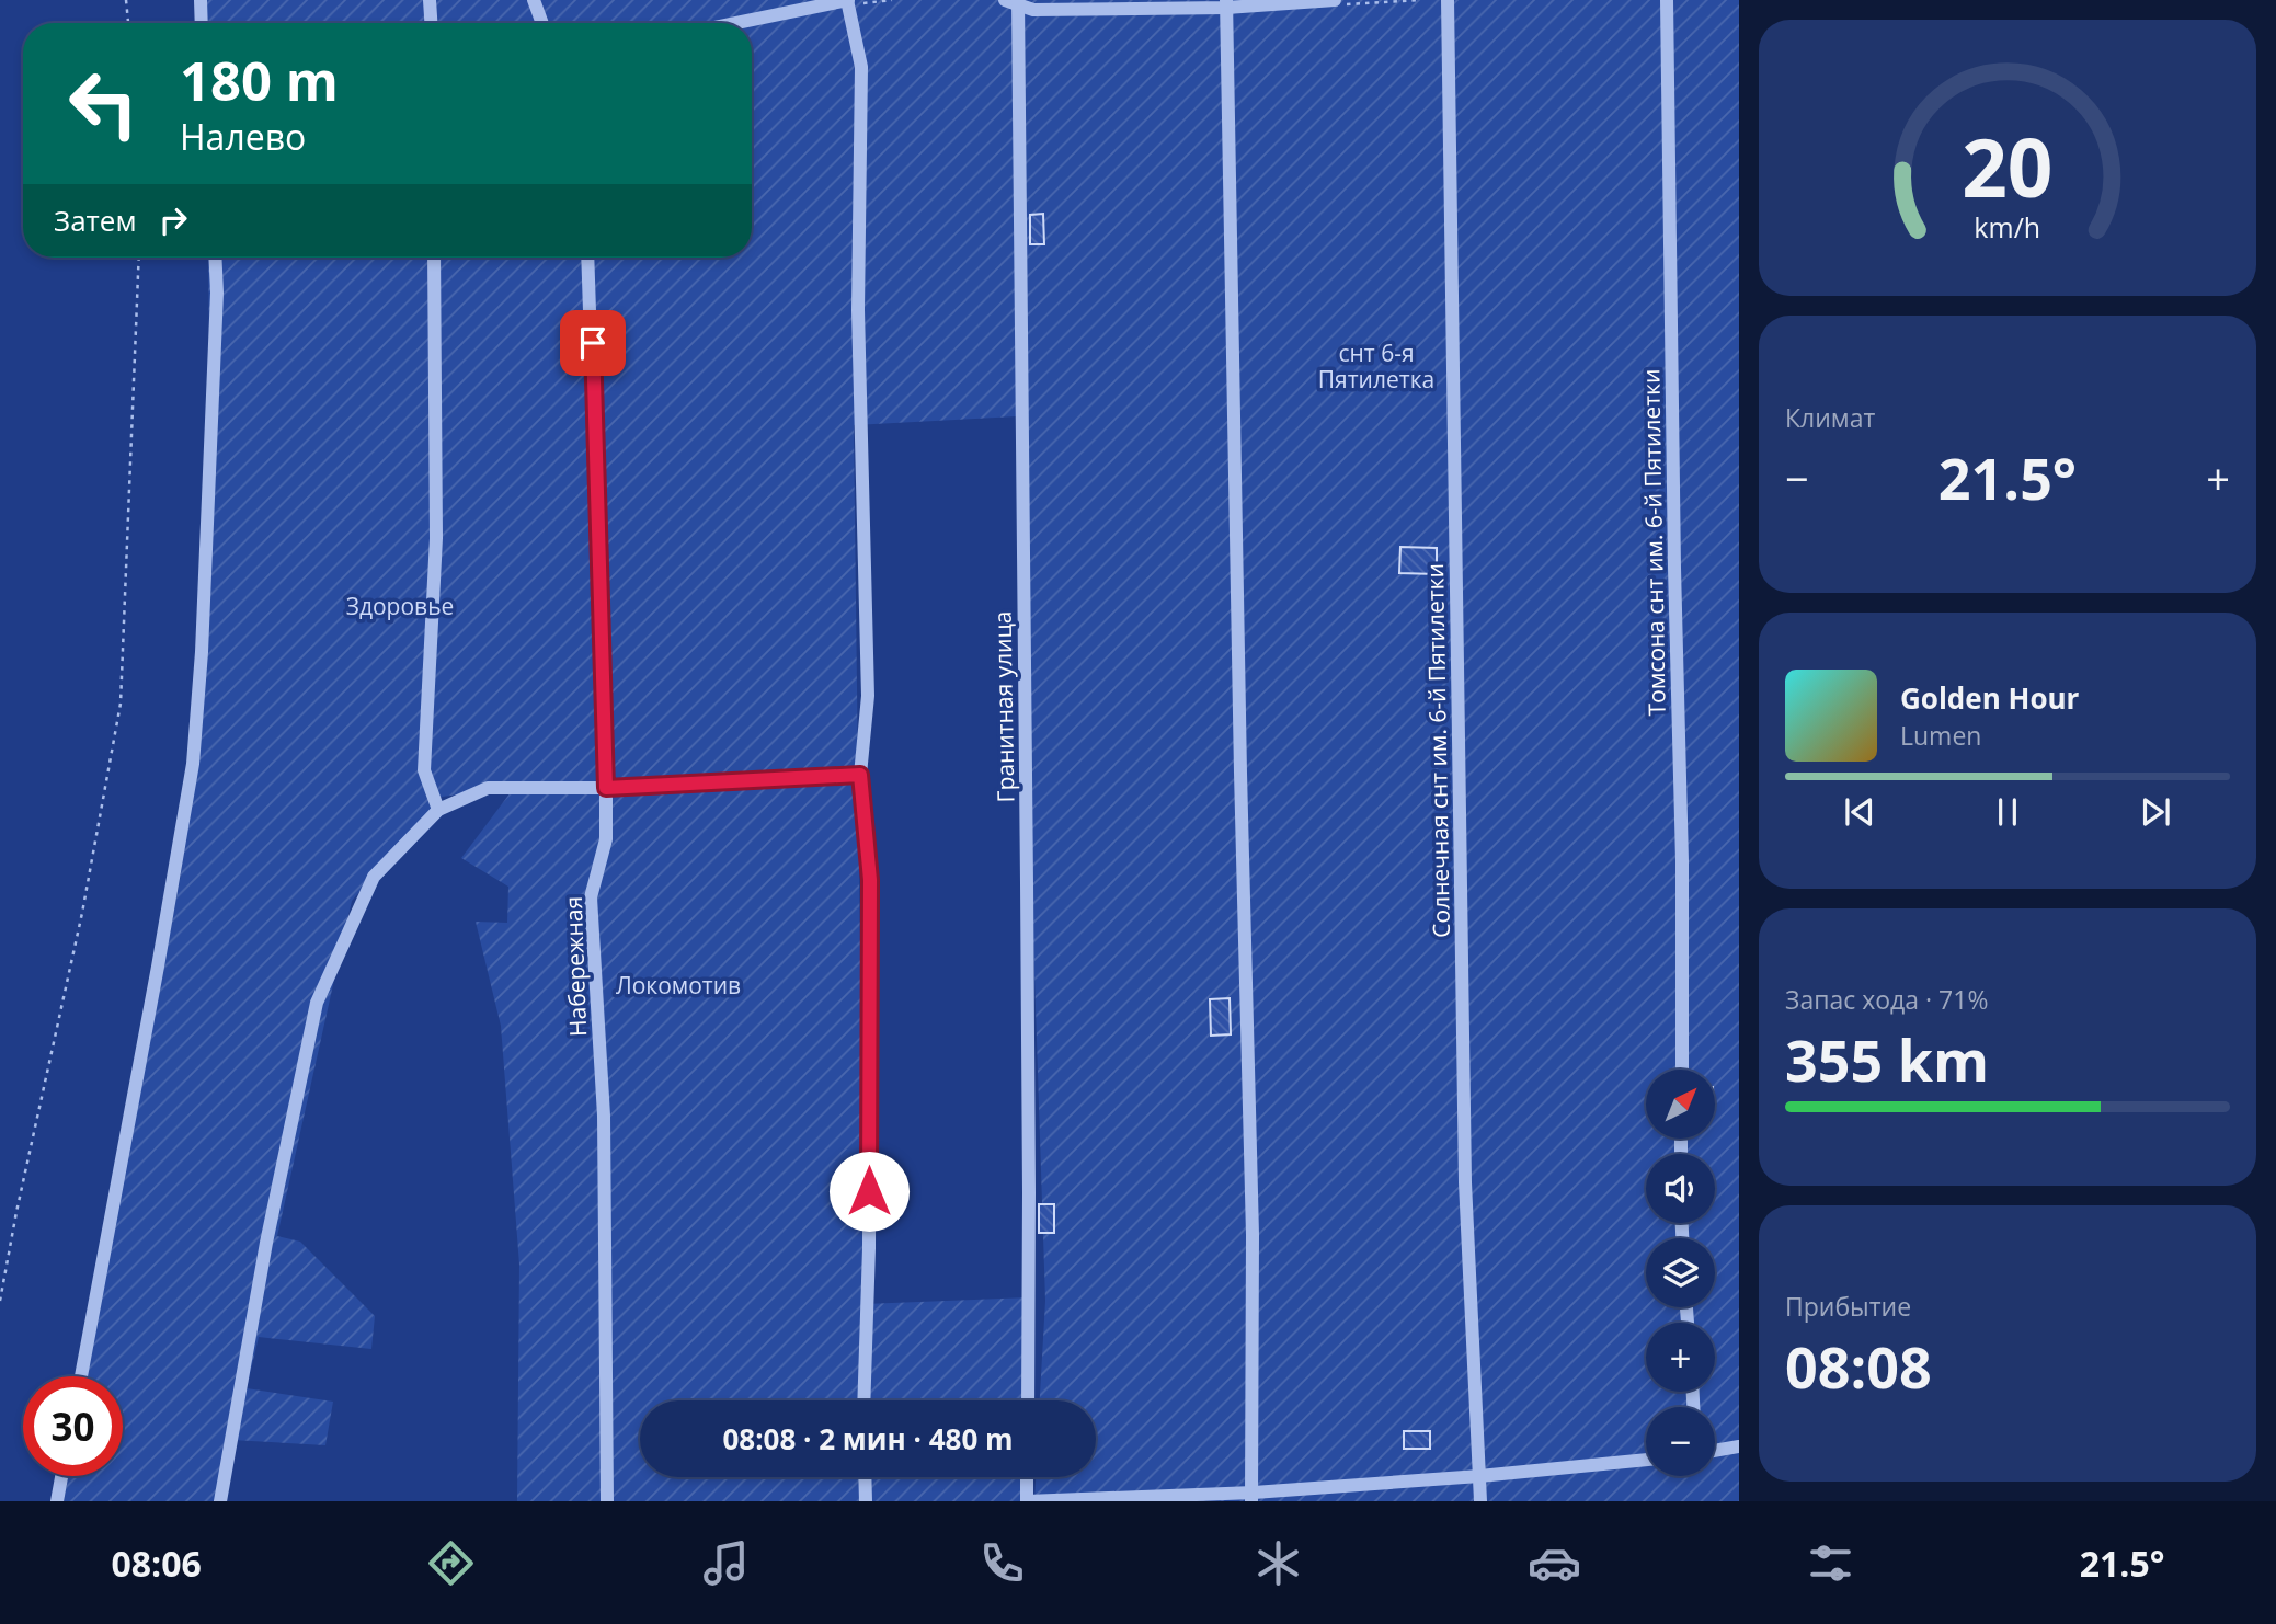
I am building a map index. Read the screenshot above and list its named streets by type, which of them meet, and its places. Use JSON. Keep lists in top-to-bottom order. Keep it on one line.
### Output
{"streets":{"street":["Томсона снт им. 6-й Пятилетки","Гранитная улица","Солнечная снт им. 6-й Пятилетки","Набережная"]},"parks":["снт 6-я Пятилетка","Здоровье","Локомотив"],"north":"top right","page":{"turn":["180 m","Налево"],"then":"Затем","tile":["Климат",["Запас хода · 71%","355 km"],["Прибытие","08:08"]],"heat":["−","21.5°","+"],"song":["Golden Hour","Lumen"],"map_buttons":["+","−"],"limit":"30","trip":"08:08 · 2 мин · 480 m","tabs":["08:06","21.5°"],"gauge":["20","km/h"]}}
